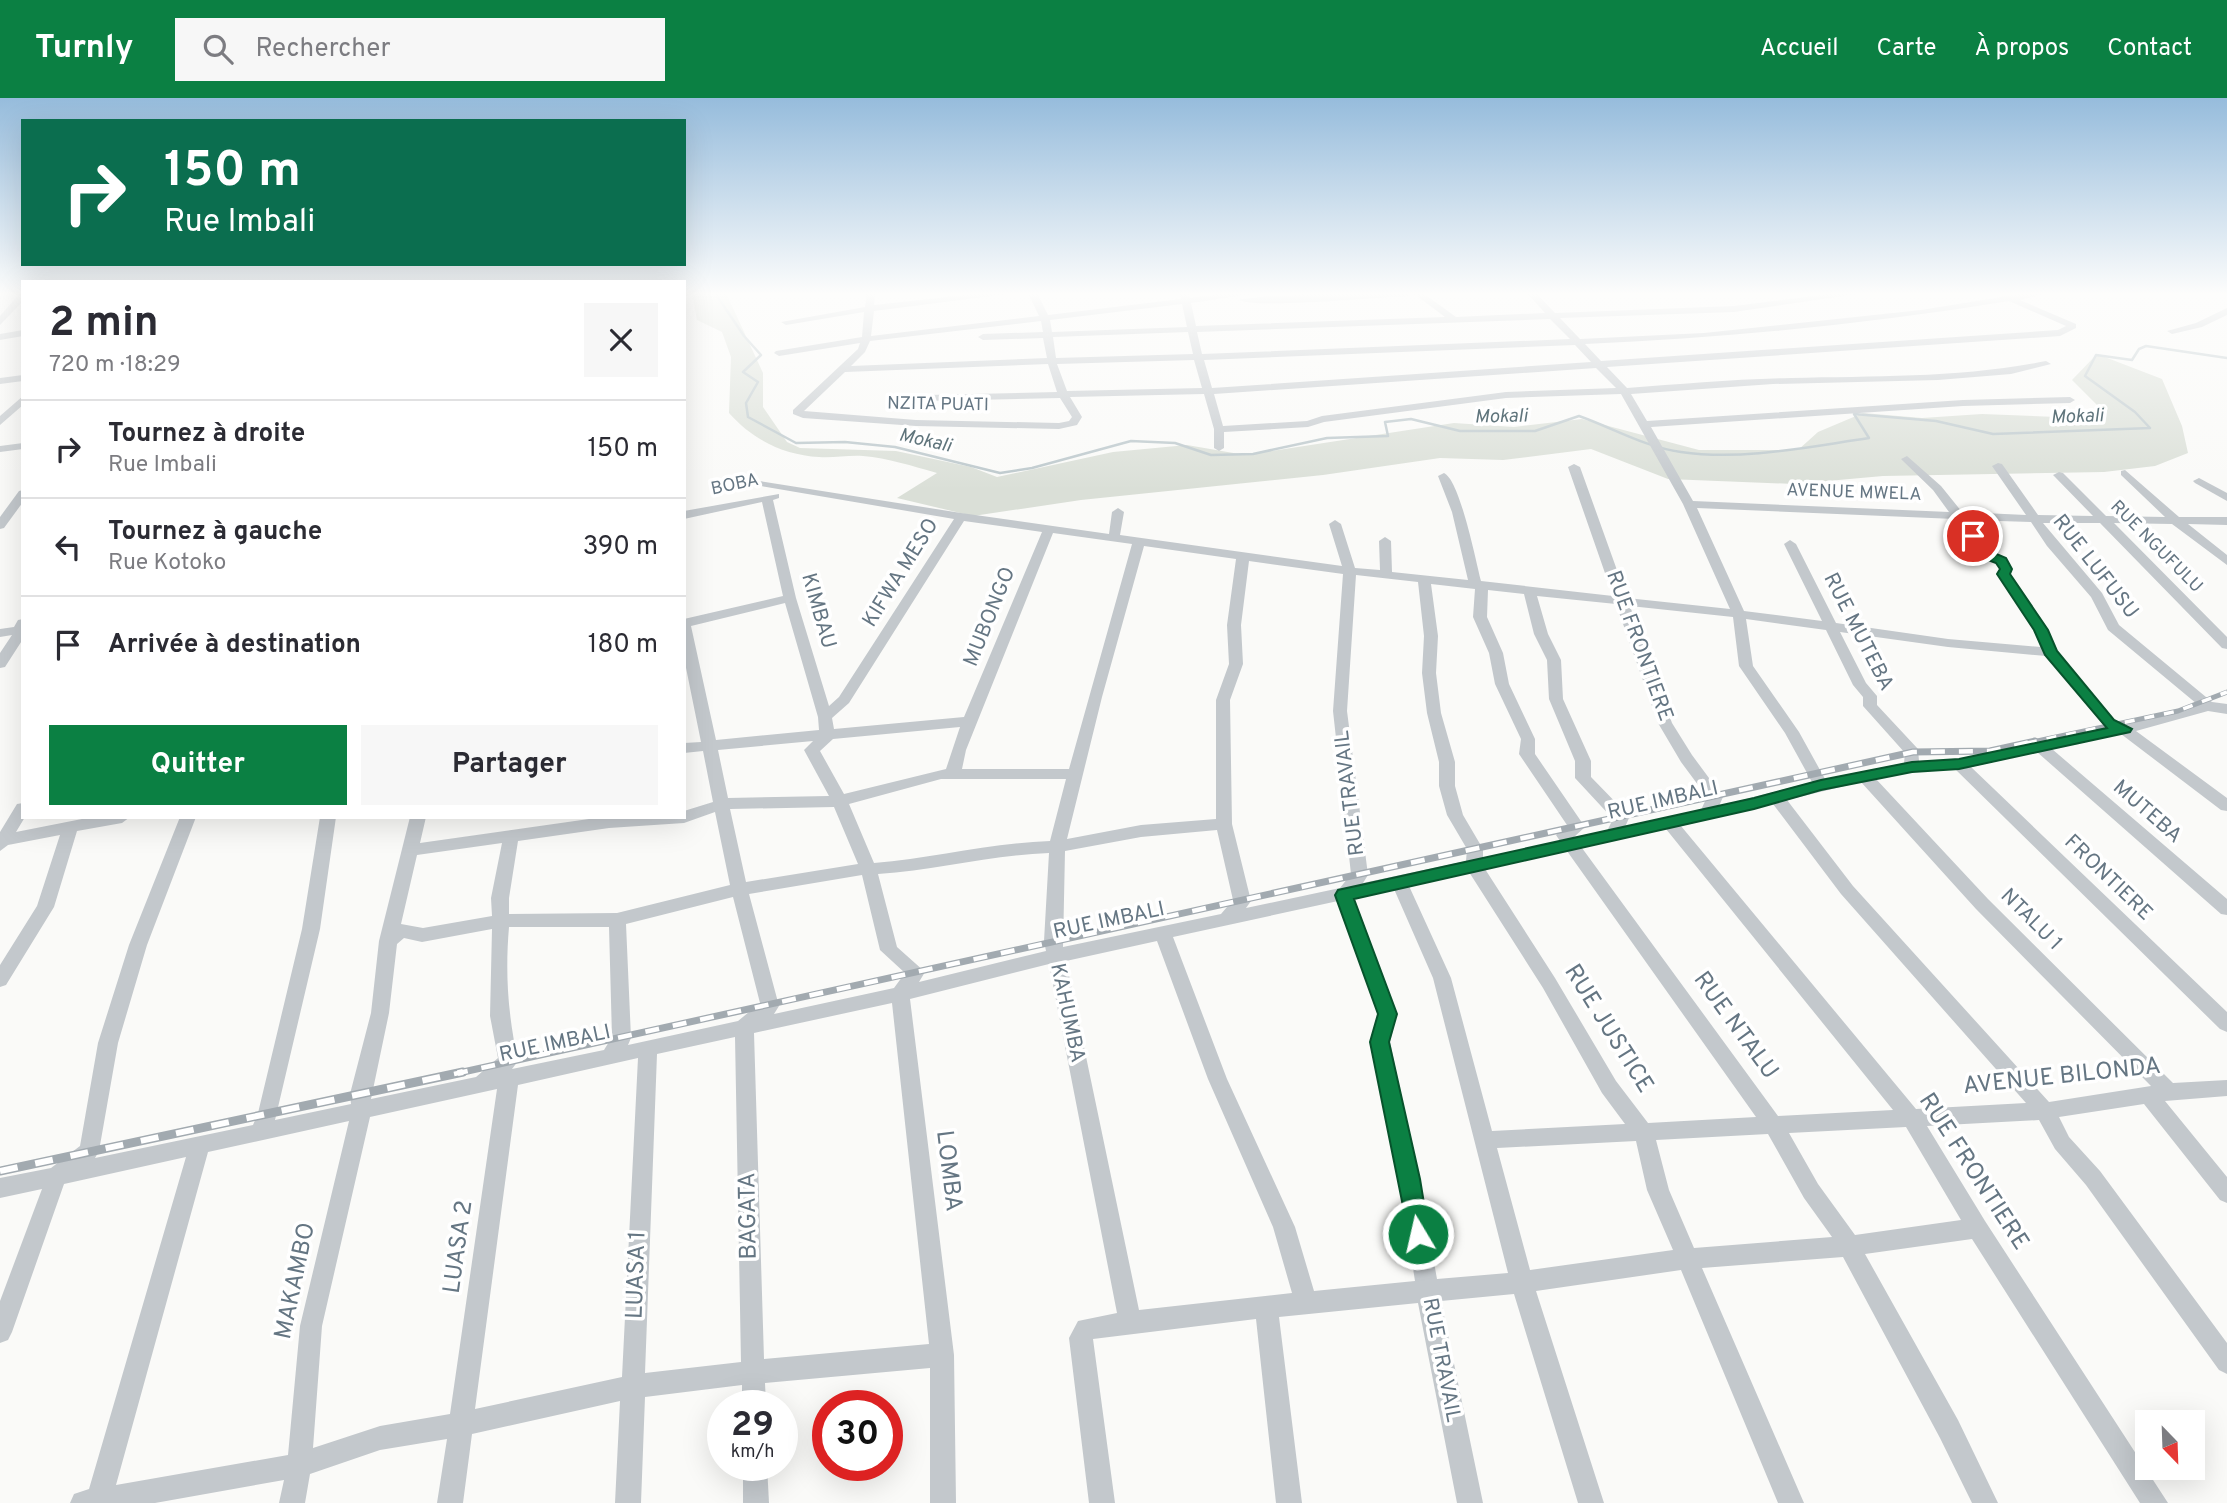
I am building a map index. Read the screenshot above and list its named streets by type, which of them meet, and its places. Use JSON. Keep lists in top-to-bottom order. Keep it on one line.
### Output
{"streets":{"street":["NZITA PUATI","BOBA","AVENUE MWELA","RUE NGUFULU","RUE LUFUSU","KIFWA MESO","KIMBAU","MUBONGO","RUE MUTEBA","RUE FRONTIERE","RUE TRAVAIL","RUE IMBALI","MUTEBA","FRONTIERE","NTALU 1","KAHUMBA","RUE NTALU","RUE JUSTICE","AVENUE BILONDA","LOMBA","BAGATA","LUASA 2","LUASA 1","MAKAMBO"]},"crossings":[["BOBA","KIMBAU"],["AVENUE MWELA","RUE NGUFULU"],["AVENUE MWELA","RUE LUFUSU"],["RUE LUFUSU","RUE IMBALI"],["KIFWA MESO","KIMBAU"],["RUE MUTEBA","RUE IMBALI"],["RUE FRONTIERE","RUE IMBALI"],["RUE FRONTIERE","AVENUE BILONDA"],["RUE TRAVAIL","RUE IMBALI"],["RUE IMBALI","MUTEBA"],["RUE IMBALI","FRONTIERE"],["RUE IMBALI","NTALU 1"],["RUE IMBALI","KAHUMBA"],["RUE IMBALI","RUE NTALU"],["RUE IMBALI","RUE JUSTICE"],["RUE IMBALI","LOMBA"],["RUE IMBALI","BAGATA"],["RUE IMBALI","LUASA 2"],["RUE IMBALI","LUASA 1"],["RUE IMBALI","MAKAMBO"],["NTALU 1","AVENUE BILONDA"],["RUE NTALU","AVENUE BILONDA"],["RUE JUSTICE","AVENUE BILONDA"]],"water":["Mokali"],"north":"bottom right","page":{"header":"Turnly","search":"Rechercher","nav":["Accueil","Carte","À propos","Contact"],"turn":["150 m","Rue Imbali"],"heading":["2 min","720 m · 18:29"],"list":[{"name":"Tournez à droite","note":"Rue Imbali","value":"150 m"},{"name":"Tournez à gauche","note":"Rue Kotoko","value":"390 m"},{"name":"Arrivée à destination","value":"180 m"}],"buttons":["Quitter","Partager"],"speed":"29 km/h","limit":"30"}}
